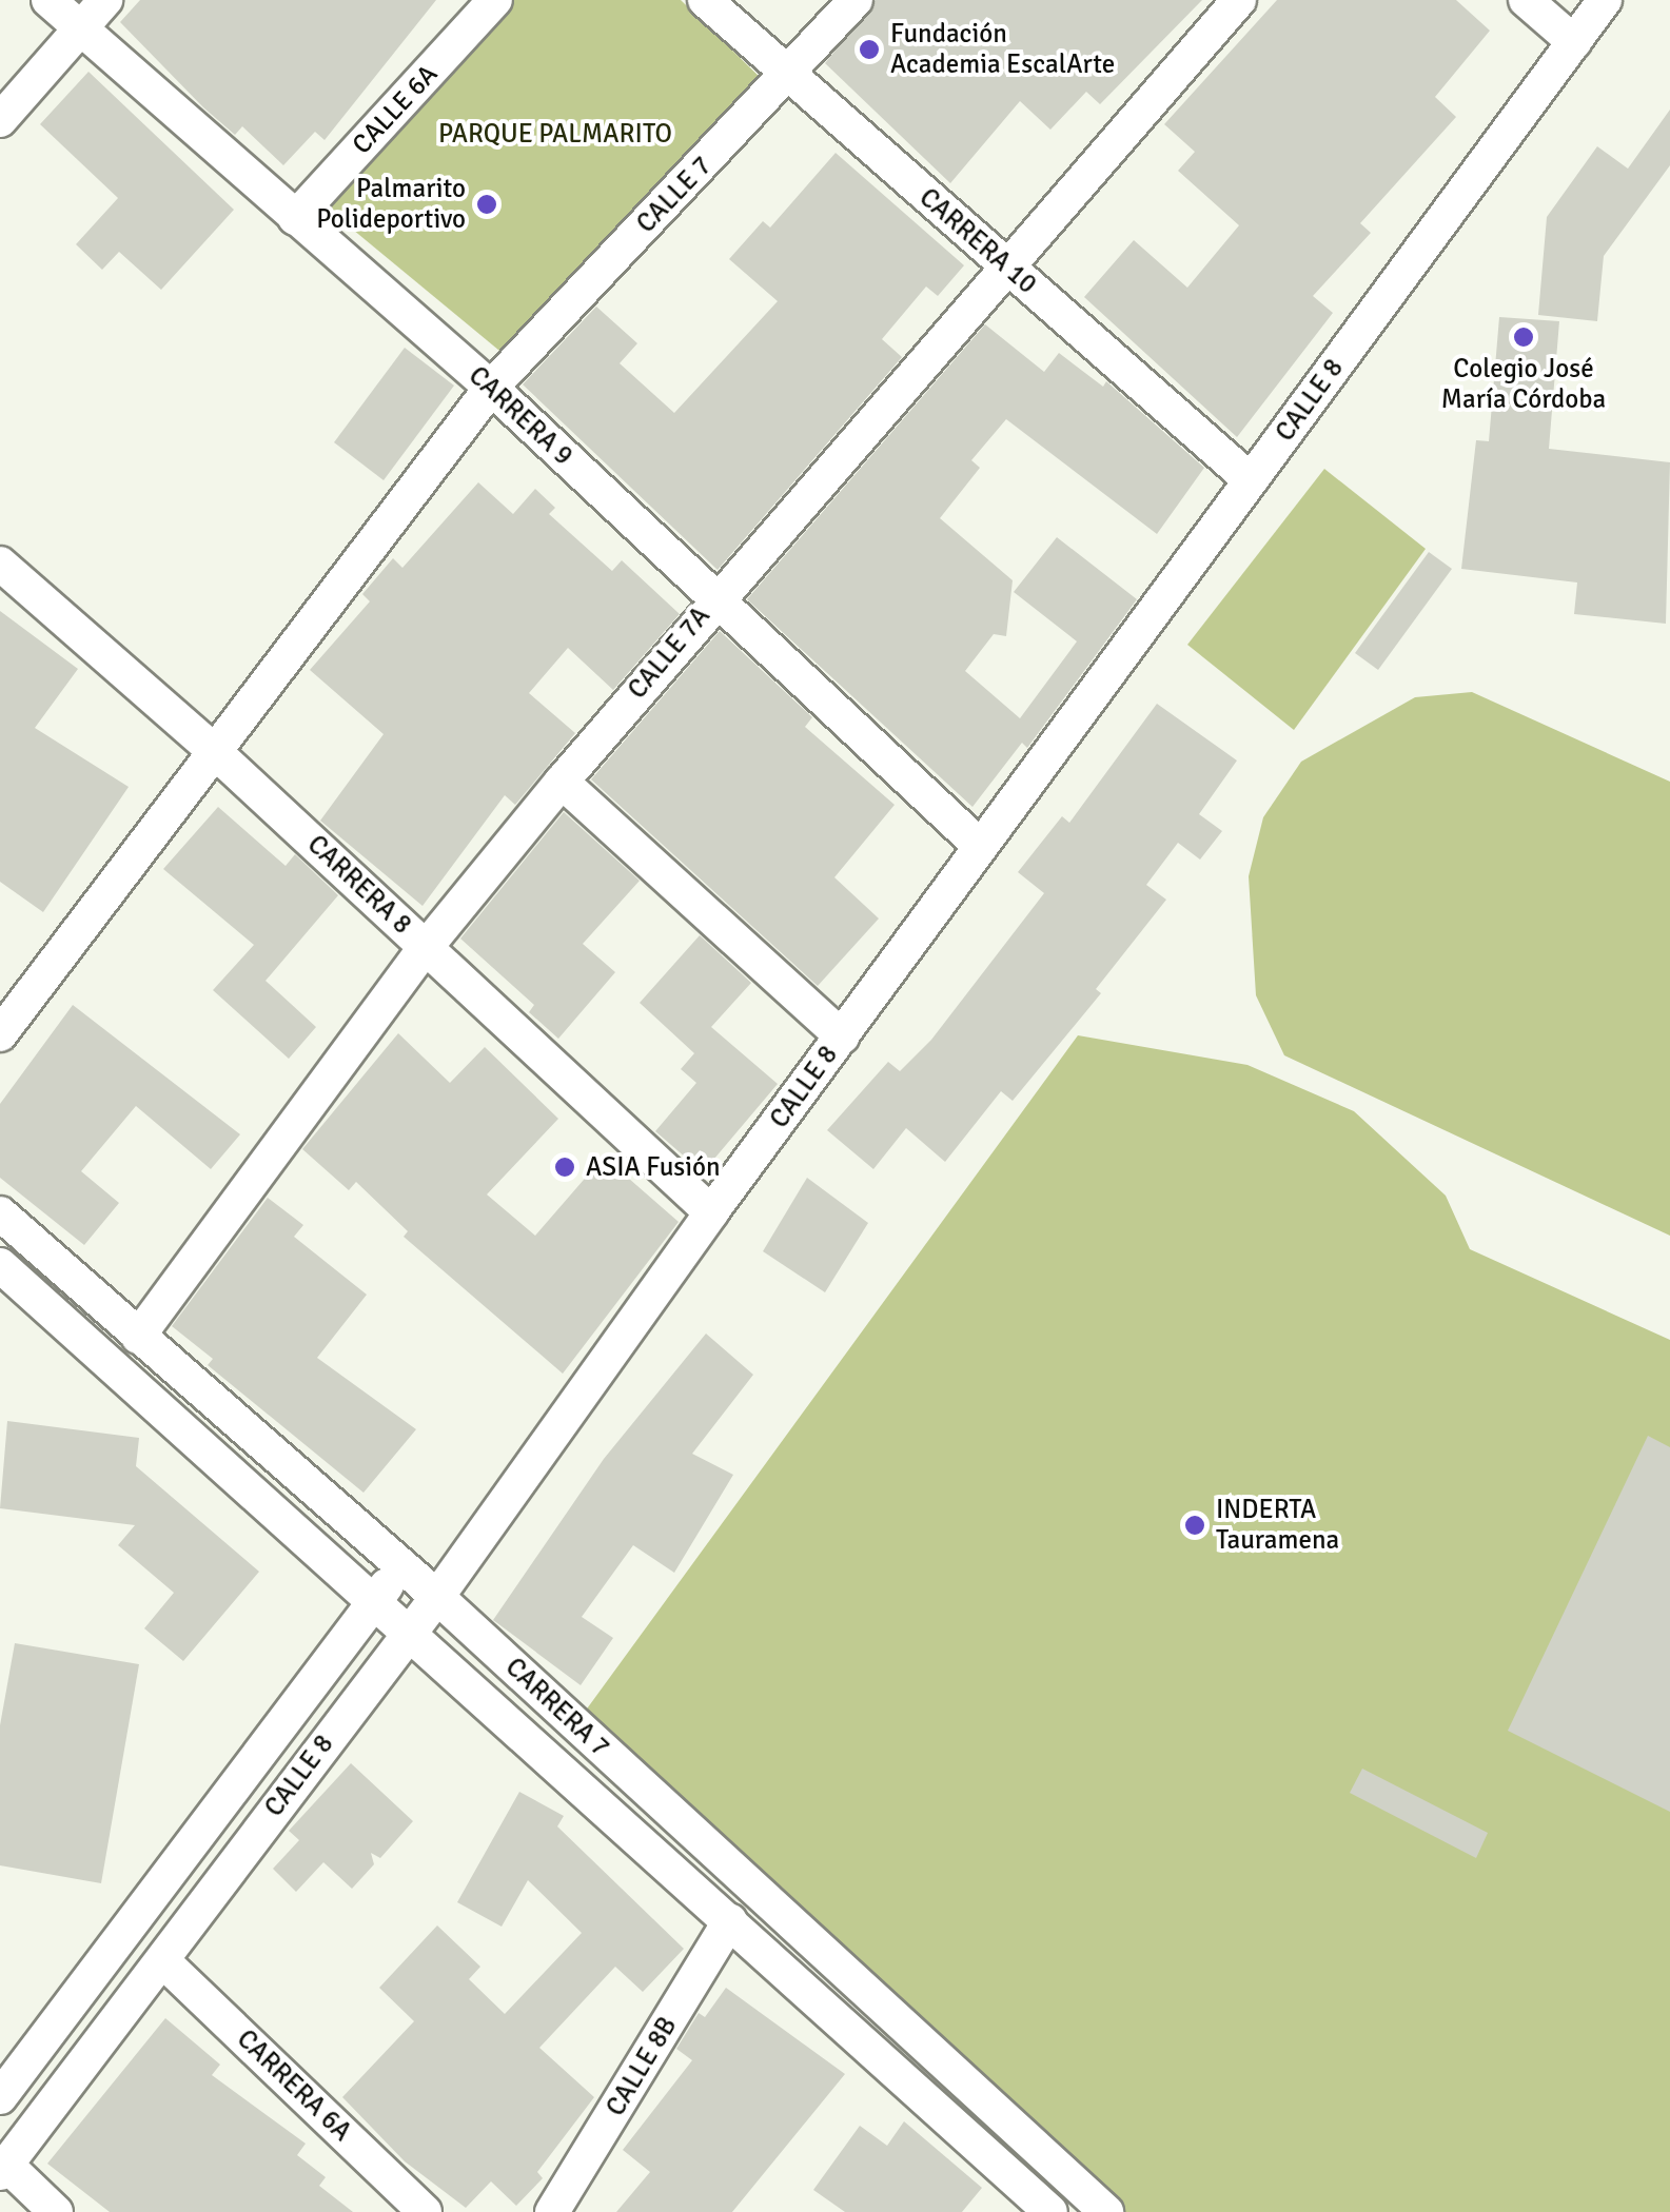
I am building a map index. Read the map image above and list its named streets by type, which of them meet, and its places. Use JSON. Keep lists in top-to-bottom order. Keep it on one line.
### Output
{"streets":{"street":["CALLE 6A","CALLE 7","CARRERA 10","CALLE 8","CARRERA 9","CALLE 7A","CARRERA 8","CARRERA 7","CALLE 8B","CARRERA 6A"]},"crossings":[["CALLE 6A","CARRERA 9"],["CALLE 7","CARRERA 10"],["CALLE 7","CARRERA 9"],["CALLE 7","CARRERA 8"],["CARRERA 10","CALLE 8"],["CARRERA 10","CALLE 7A"],["CALLE 8","CARRERA 9"],["CALLE 8","CARRERA 8"],["CALLE 8","CARRERA 7"],["CALLE 8","CARRERA 6A"],["CARRERA 9","CALLE 7A"],["CALLE 7A","CARRERA 8"],["CALLE 7A","CARRERA 7"],["CARRERA 7","CALLE 8B"]],"parks":["PARQUE PALMARITO"],"places":["Fundación Academia EscalArte","Palmarito Polideportivo","Colegio José María Córdoba","ASIA Fusión","INDERTA Tauramena"]}
